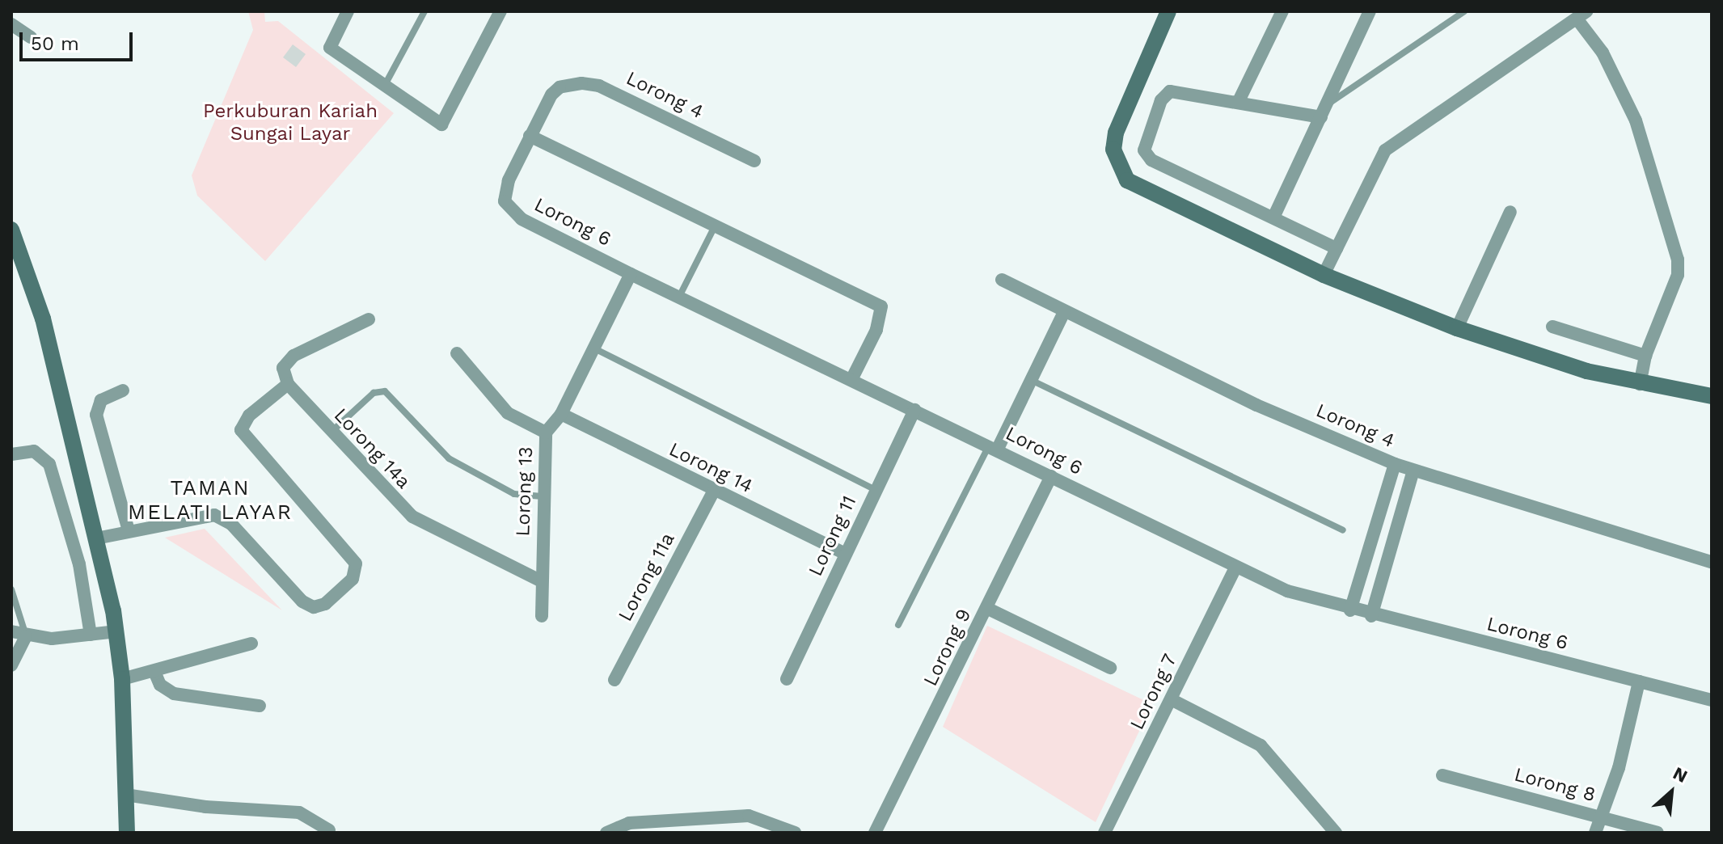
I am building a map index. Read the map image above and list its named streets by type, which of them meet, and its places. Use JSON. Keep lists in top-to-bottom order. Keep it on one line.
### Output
{"streets":{"street":["Lorong 4","Lorong 6","Lorong 14a","Lorong 14","Lorong 13","Lorong 11","Lorong 11a","Lorong 9","Lorong 7","Lorong 8"]},"crossings":[["Lorong 4","Lorong 6"],["Lorong 6","Lorong 13"],["Lorong 6","Lorong 11"],["Lorong 6","Lorong 9"],["Lorong 6","Lorong 7"],["Lorong 14a","Lorong 13"],["Lorong 14","Lorong 13"],["Lorong 14","Lorong 11"],["Lorong 14","Lorong 11a"]],"districts":["TAMAN MELATI LAYAR"],"parks":["Perkuburan Kariah Sungai Layar"],"scale_bar":"50 m","north":"top right"}
